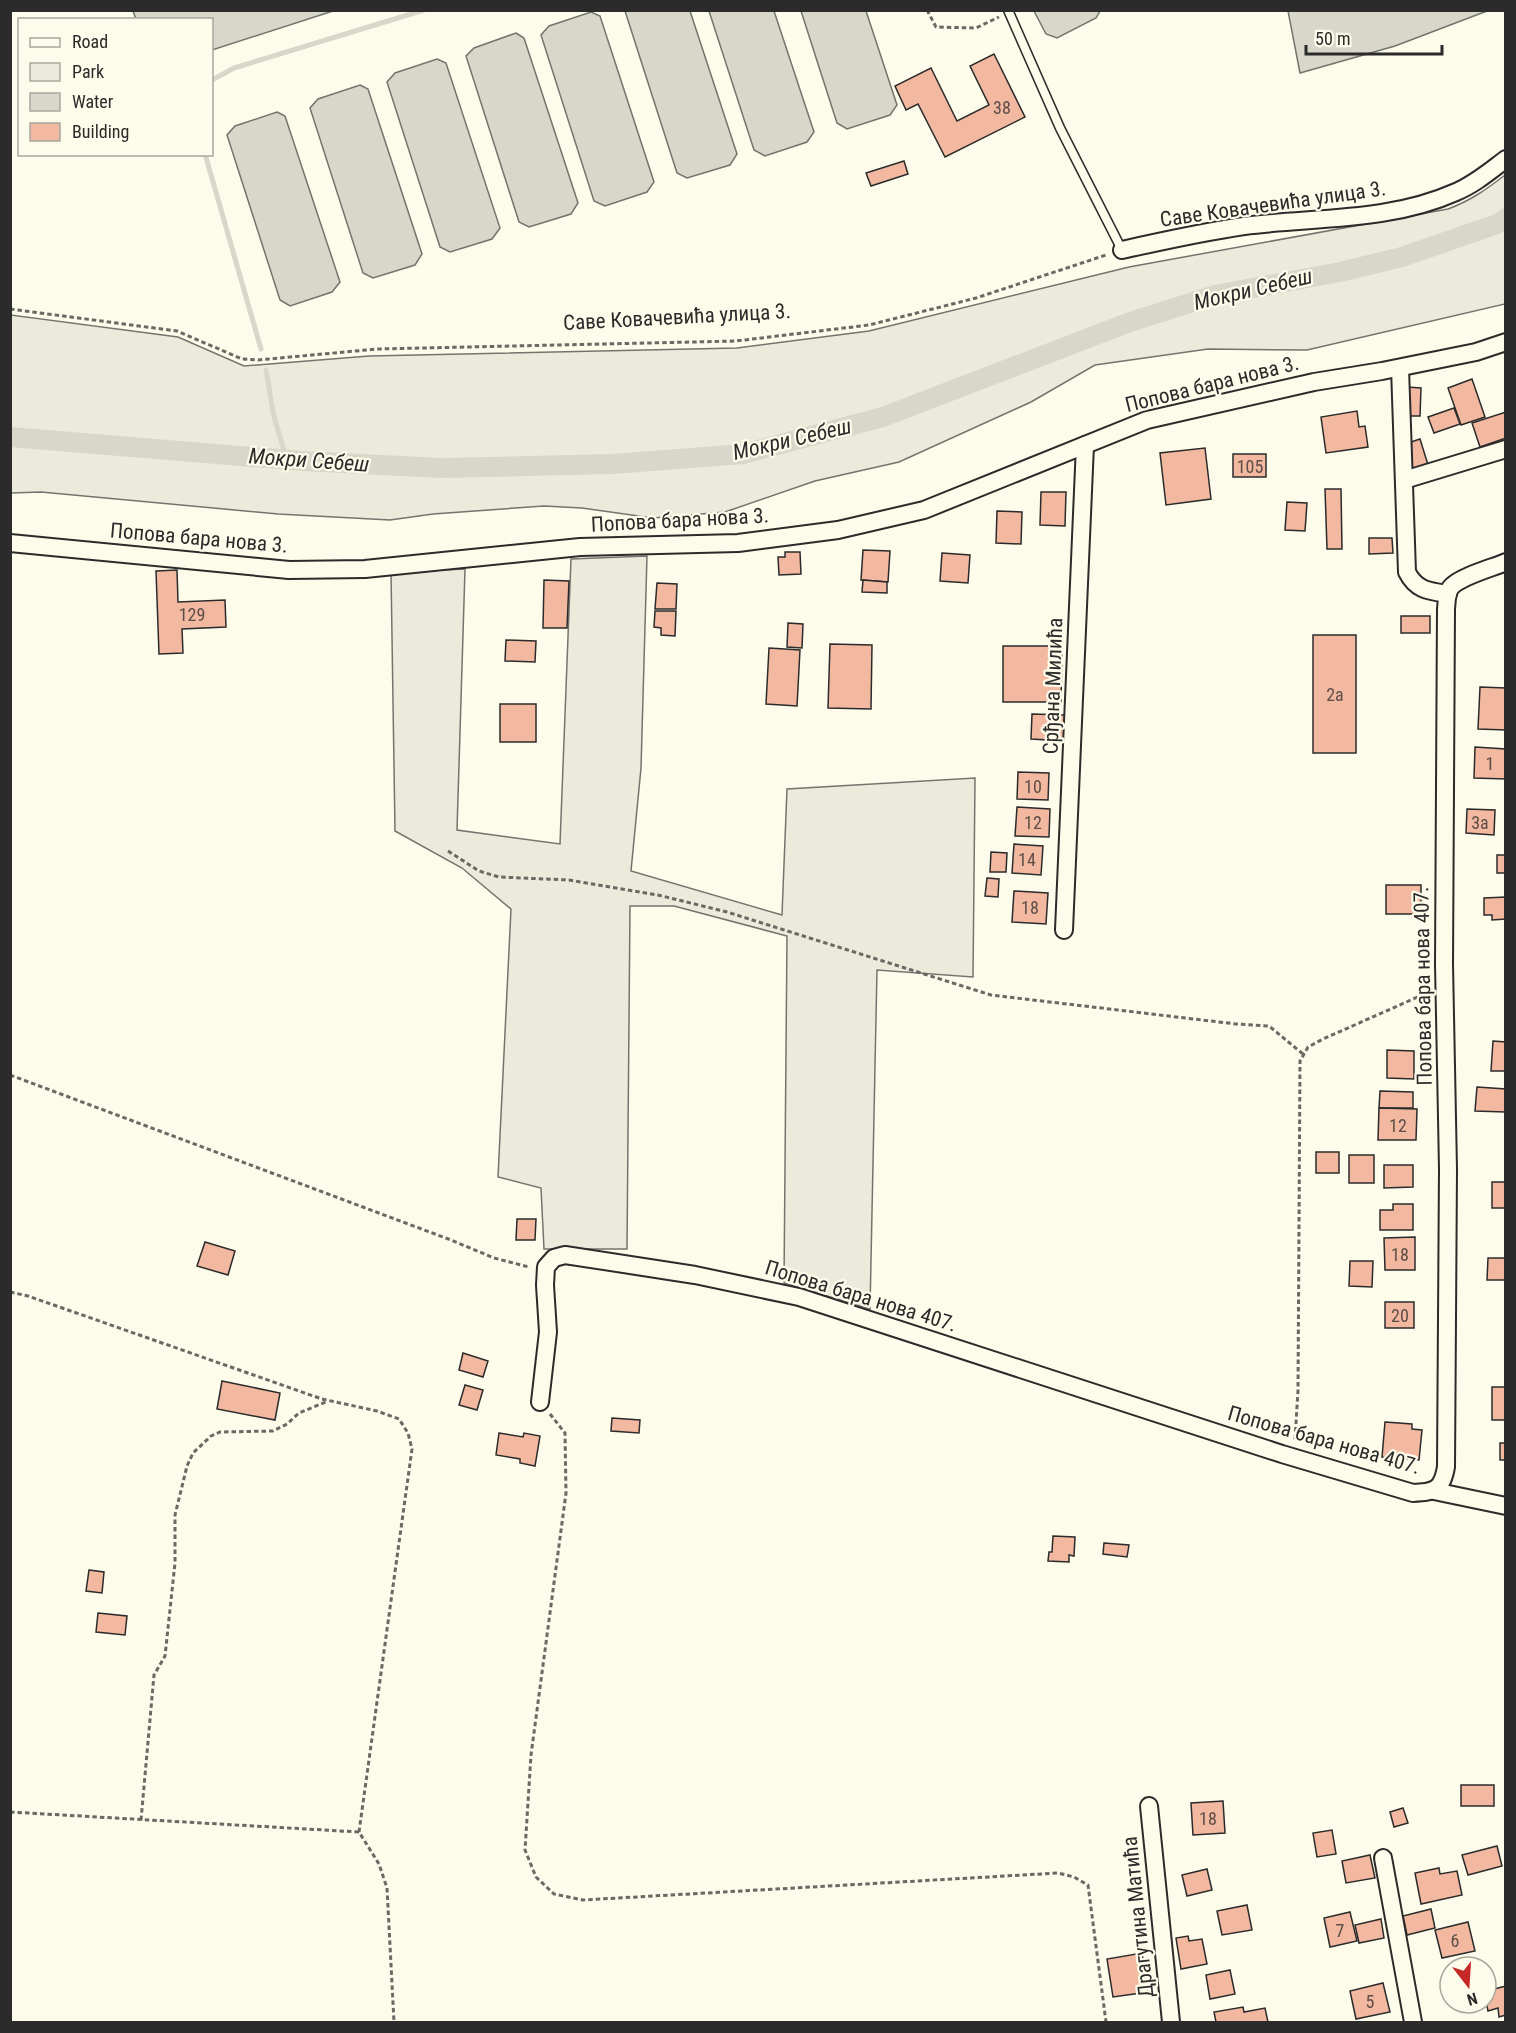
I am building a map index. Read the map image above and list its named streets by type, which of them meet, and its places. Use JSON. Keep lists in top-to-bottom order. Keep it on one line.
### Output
{"streets":{"street":["Саве Ковачевића улица 3.","Попова бара нова 3.","Срђана Милића","Попова бара нова 407.","Драгутина Матића"]},"crossings":[["Попова бара нова 3.","Срђана Милића"]],"water":["Мокри Себеш"],"house_numbers":["38","105","129","2a","1","10","12","3a","14","18","12","18","20","18","7","6","5"],"legend":["Road","Park","Water","Building"],"scale_bar":"50 m","north":"bottom"}
